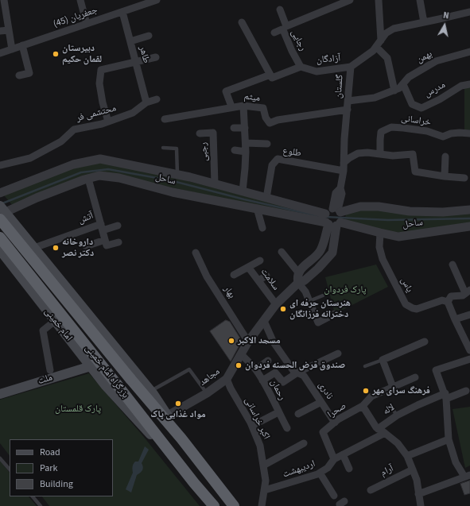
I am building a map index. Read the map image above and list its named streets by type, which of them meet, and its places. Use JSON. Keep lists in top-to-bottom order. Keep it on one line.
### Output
{"streets":{"highway":["بزرگراه امام خمینی"],"main road":["امام خمینی","ملت"],"street":["جعفریان (45)","رجایی","طاهر","بهمن","آزادگان","گلستان","مدرس","میثم","محتشمی فر","خراسانی","رجبی","طلوع","ساحل","آتش","سلامت","یاس","بهار","مجاهد","رحمان","نادری","لاله","صحرا","اکبر خراسانی","اردیبهشت","آرام"]},"crossings":[["جعفریان (45)","طاهر"],["رجایی","آزادگان"],["طاهر","محتشمی فر"],["بهمن","گلستان"],["بهمن","مدرس"],["آزادگان","گلستان"],["گلستان","میثم"],["گلستان","طلوع"],["گلستان","ساحل"],["گلستان","مجاهد"],["رجبی","ساحل"],["طلوع","ساحل"],["ساحل","آتش"],["ساحل","یاس"],["ساحل","بزرگراه امام خمینی"],["ساحل","مجاهد"],["سلامت","مجاهد"],["بهار","مجاهد"],["امام خمینی","بزرگراه امام خمینی"],["امام خمینی","ملت"],["مجاهد","رحمان"],["مجاهد","نادری"],["مجاهد","اکبر خراسانی"],["رحمان","اکبر خراسانی"],["نادری","صحرا"],["صحرا","اردیبهشت"],["اکبر خراسانی","اردیبهشت"]],"parks":["پارک فردوان","پارک قلمستان"],"places":["دبیرستان لقمان حکیم","داروخانه دکتر نصر","هنرستان حرفه ای دخترانه فرزانگان","مسجد الاکبر","صندوق قرض الحسنه فردوان","فرهنگ سرای مهر","مواد غذایی پاک"],"legend":["Road","Park","Building"],"north":"top"}
